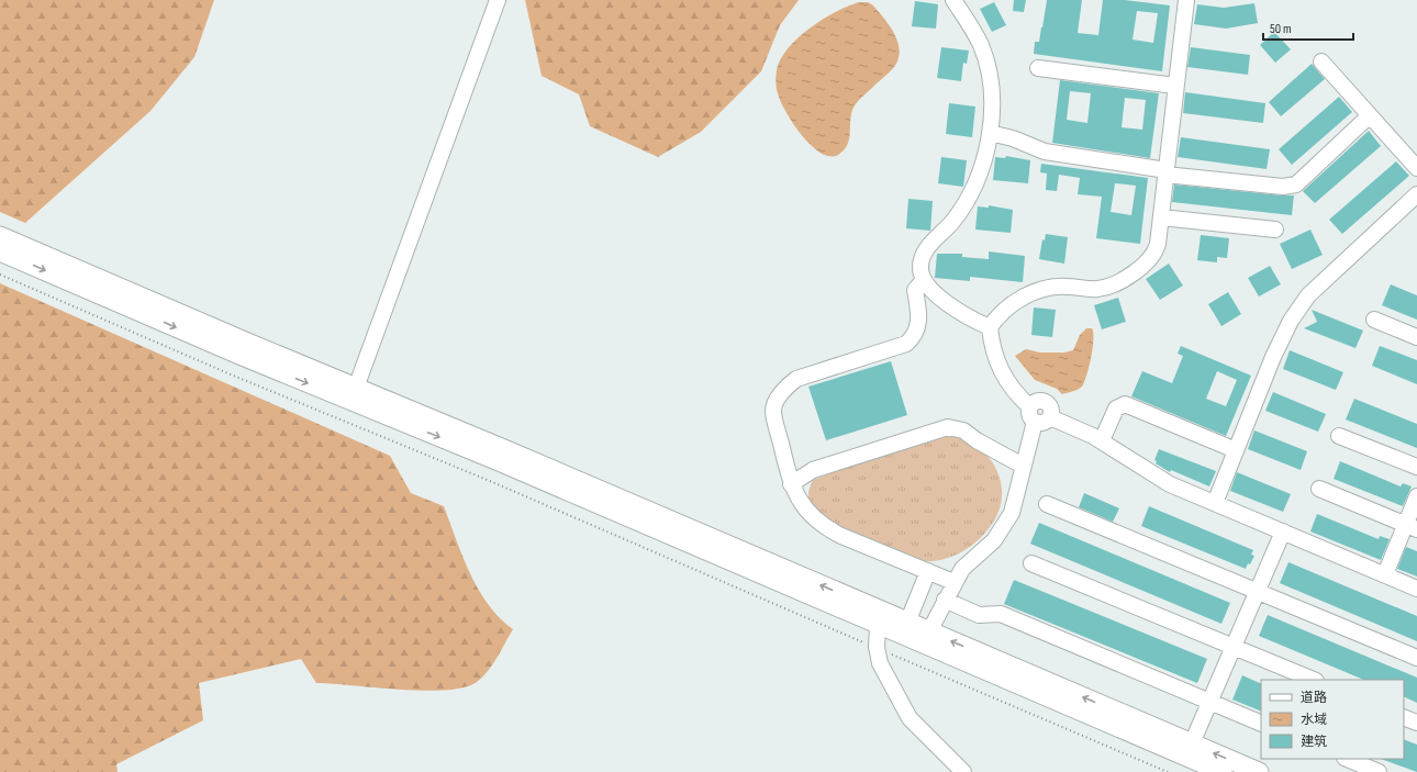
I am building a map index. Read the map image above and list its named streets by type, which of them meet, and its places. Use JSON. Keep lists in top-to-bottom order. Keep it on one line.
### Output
{"legend":["道路","水域","建筑"],"scale_bar":"50 m"}
